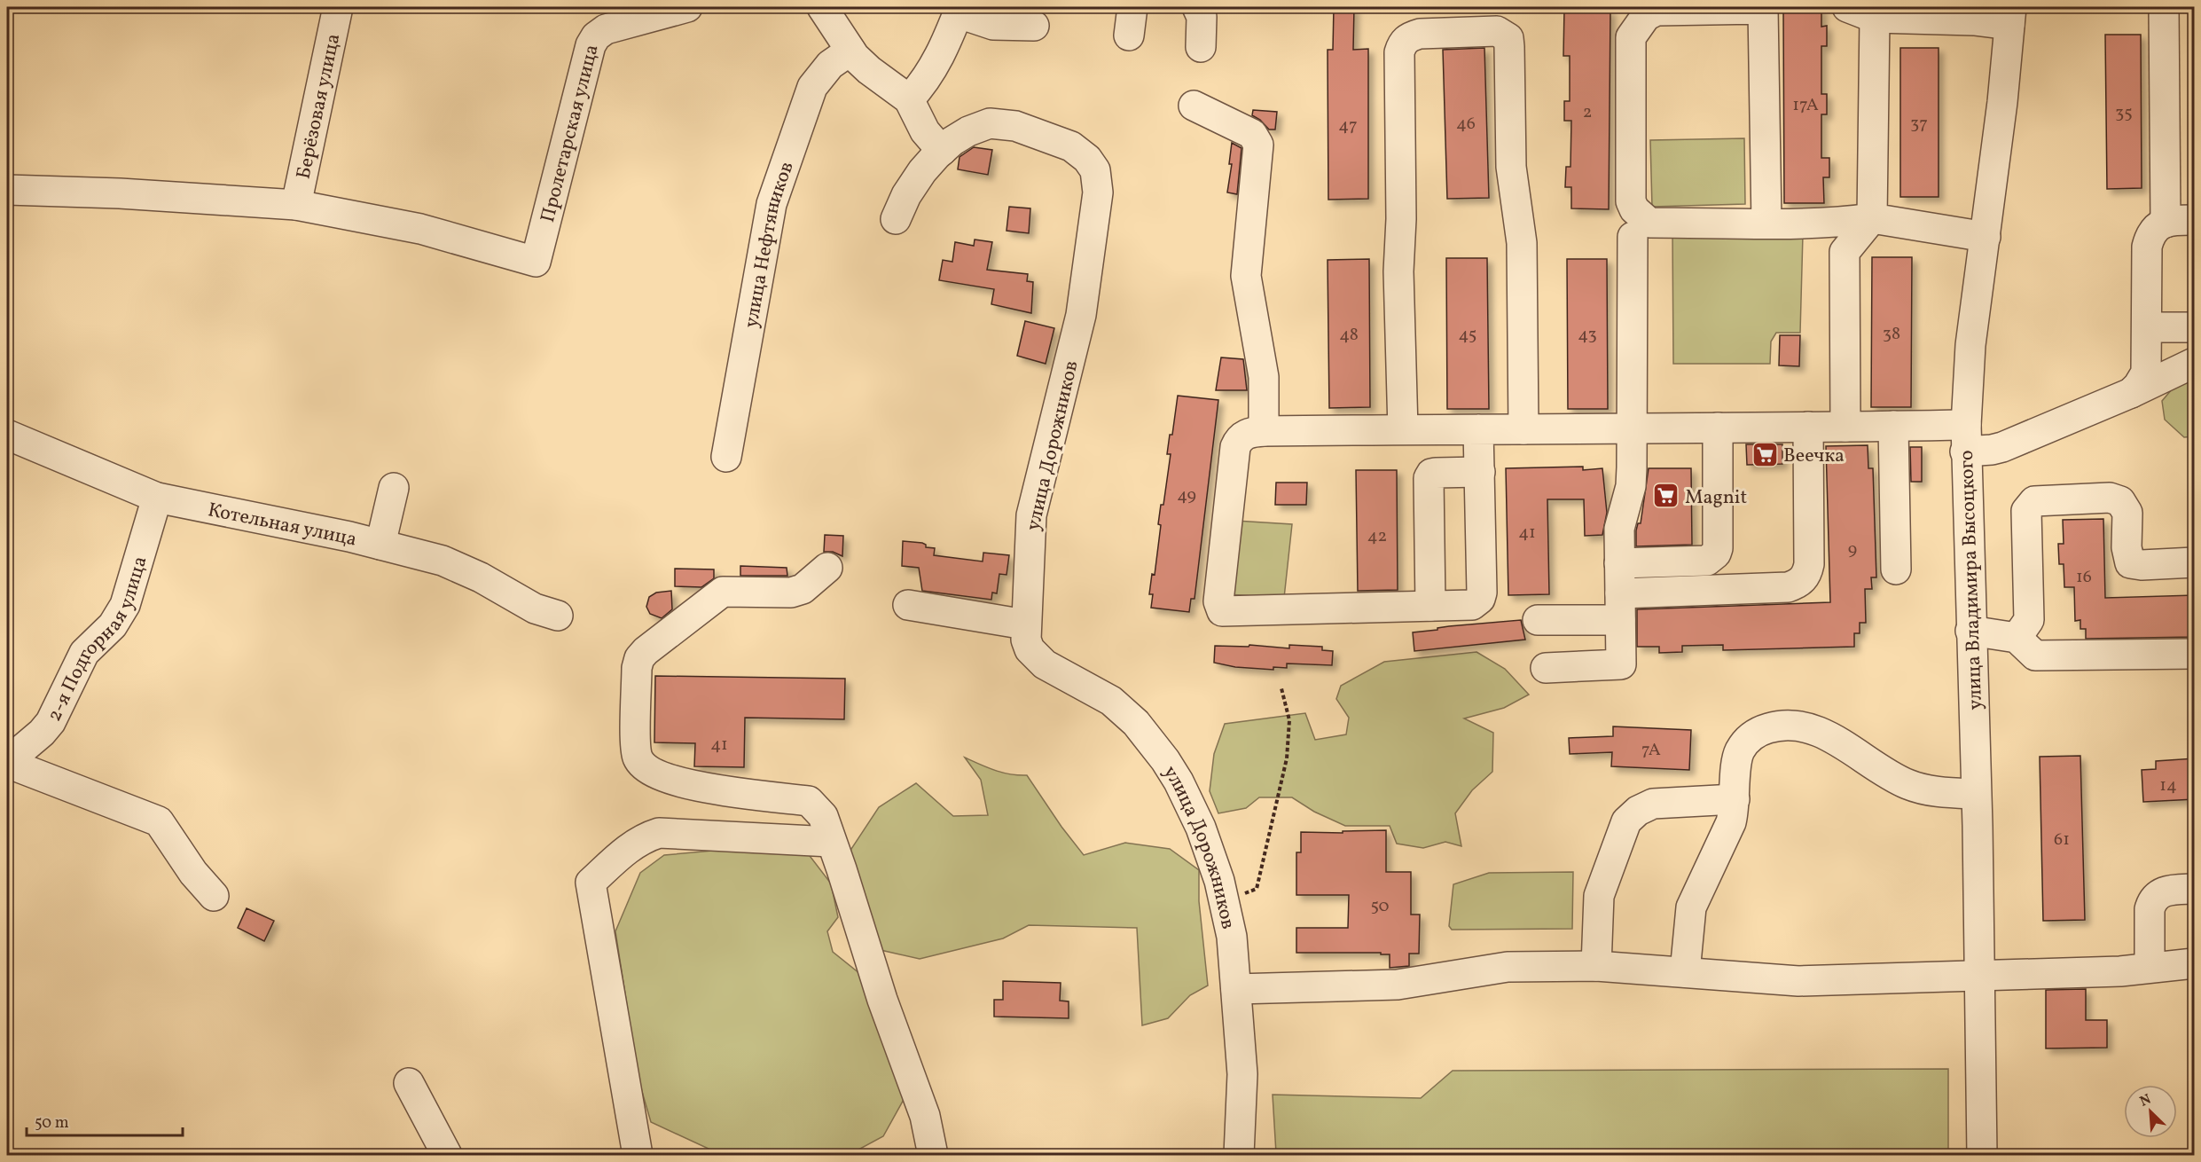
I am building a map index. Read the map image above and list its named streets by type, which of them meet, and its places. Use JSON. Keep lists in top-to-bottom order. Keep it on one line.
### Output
{"streets":{"street":["Берёзовая улица","Пролетарская улица","улица Нефтяников","улица Дорожников","Котельная улица","улица Владимира Высоцкого","2-я Подгорная улица"]},"crossings":[["Берёзовая улица","Пролетарская улица"],["Котельная улица","2-я Подгорная улица"]],"places":{"supermarket":["Веечка","Magnit"]},"house_numbers":["17А","2","35","46","37","47","38","48","45","43","49","41","42","9","16","41","7А","14","61","50"],"scale_bar":"50 m","north":"top left"}
